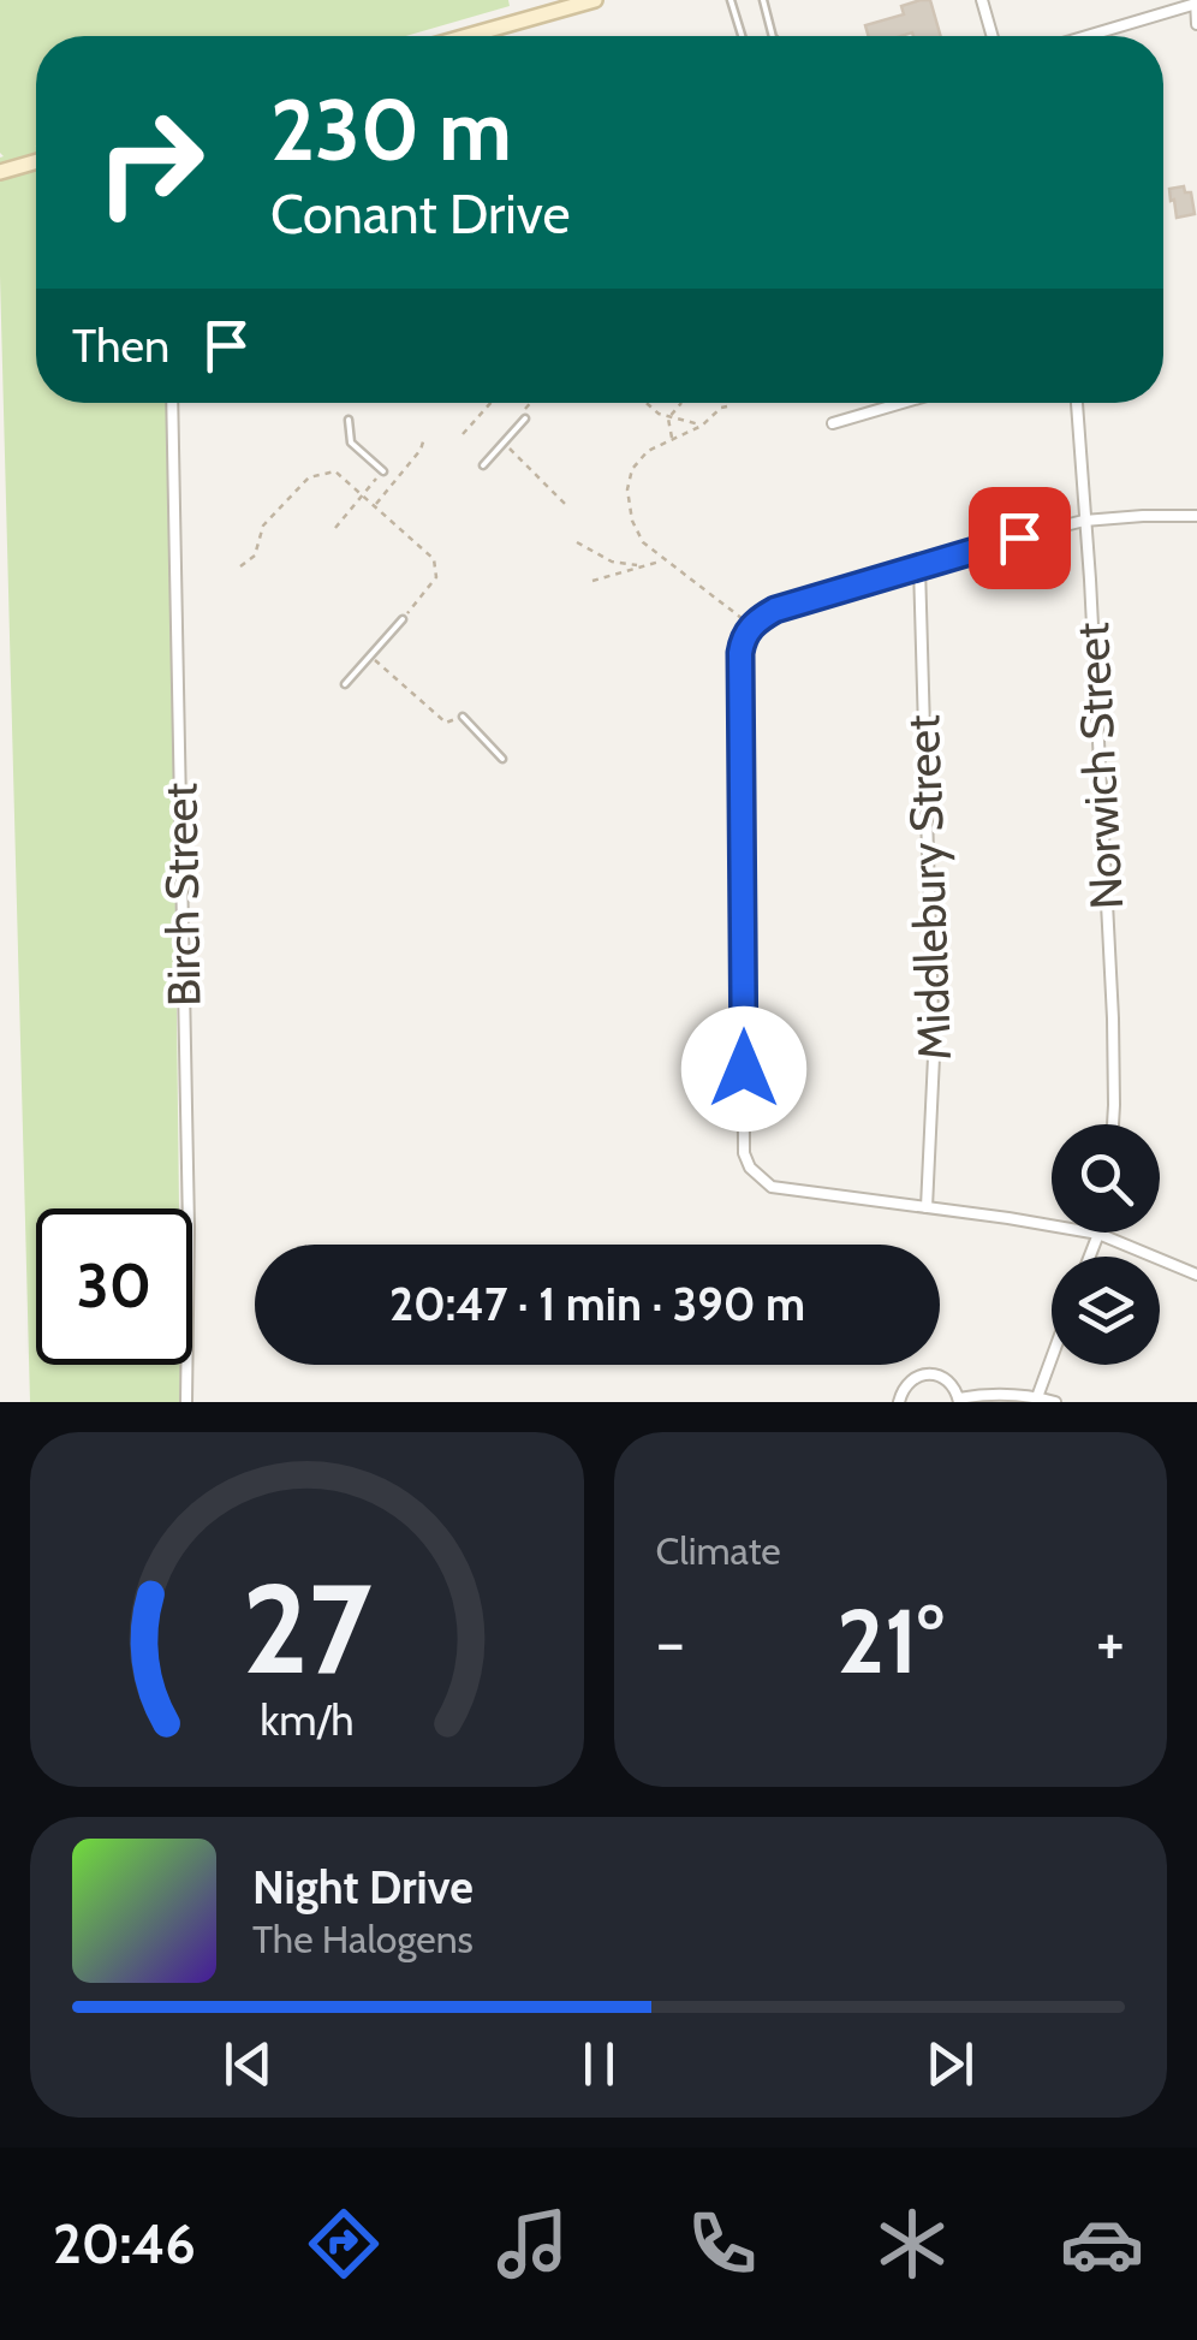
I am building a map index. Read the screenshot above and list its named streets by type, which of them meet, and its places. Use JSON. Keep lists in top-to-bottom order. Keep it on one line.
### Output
{"streets":{"street":["Norwich Street","Middlebury Street","Birch Street"]},"page":{"turn":["230 m","Conant Drive"],"then":"Then","limit":"30","trip":"20:47 · 1 min · 390 m","tile":"Climate","heat":["−","21°","+"],"song":["Night Drive","The Halogens"],"tabs":"20:46","gauge":["27","km/h"]}}
